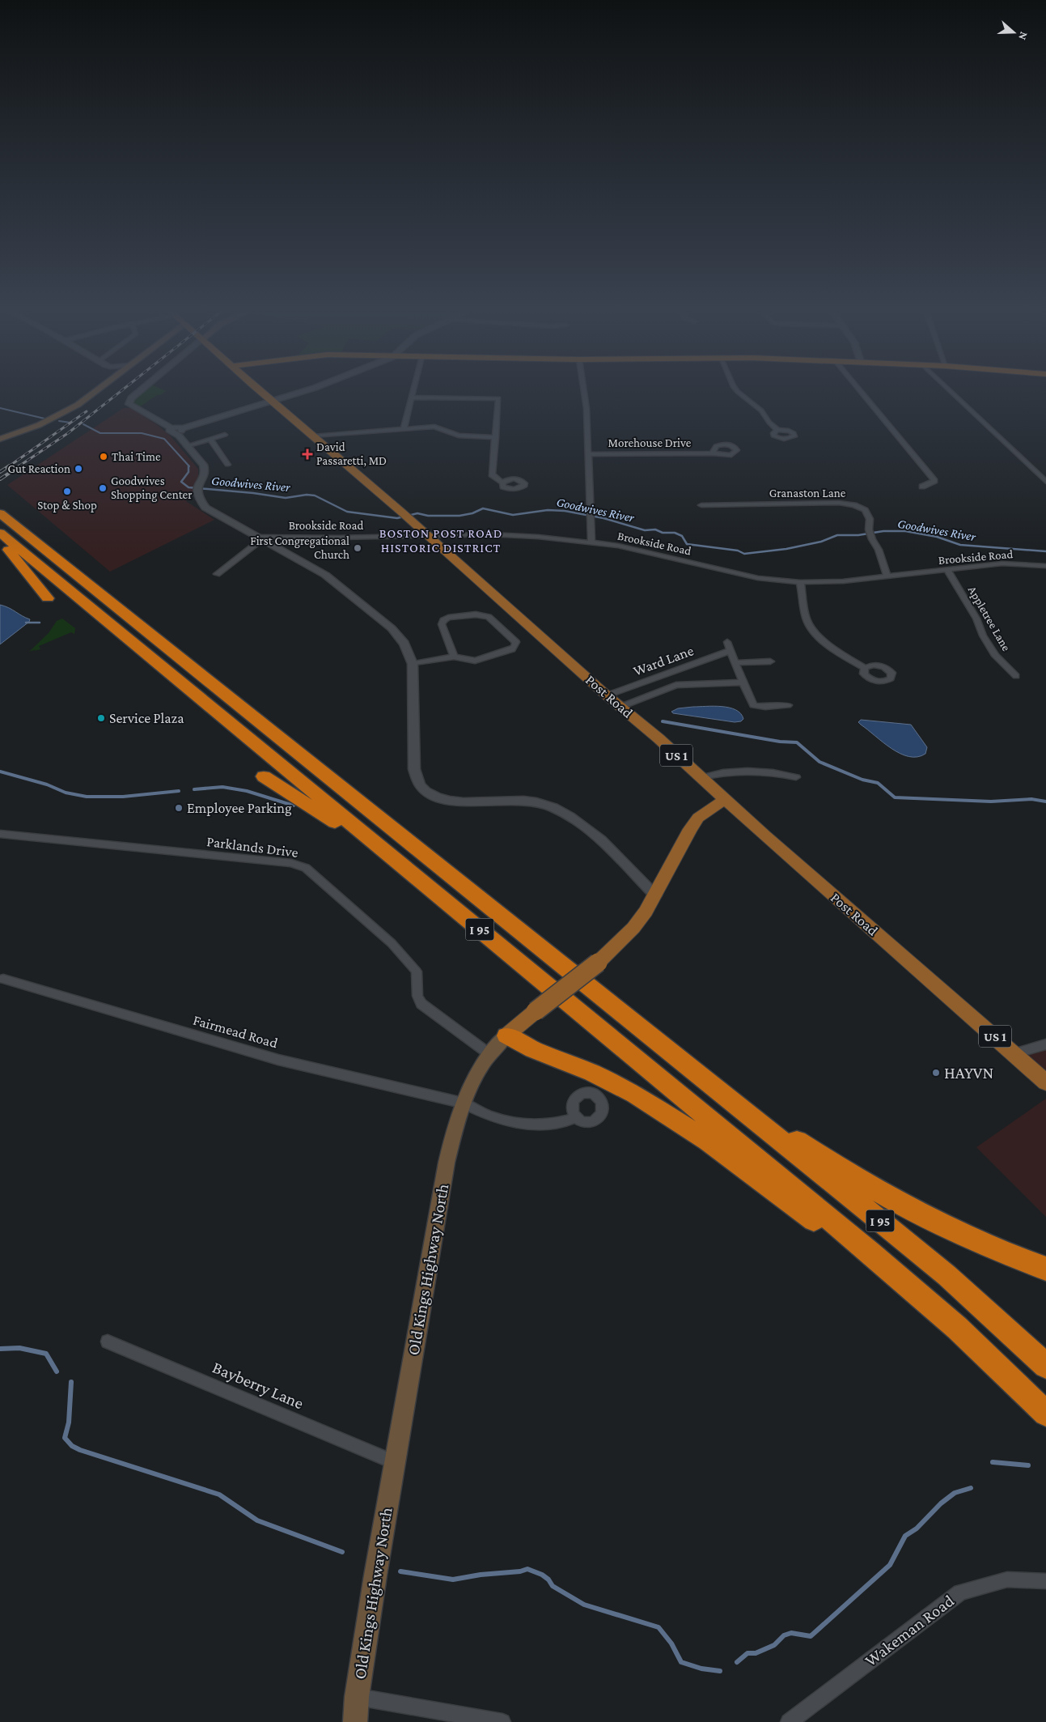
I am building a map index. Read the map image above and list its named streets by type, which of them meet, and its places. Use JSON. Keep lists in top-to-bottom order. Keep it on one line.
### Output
{"streets":{"highway":["I 95"],"main road":["Post Road","US 1","Old Kings Highway North"],"street":["Morehouse Drive","Granaston Lane","Brookside Road","Appletree Lane","Ward Lane","Parklands Drive","Fairmead Road","Bayberry Lane","Wakeman Road"]},"crossings":[["Granaston Lane","Brookside Road"],["Brookside Road","Appletree Lane"],["Brookside Road","Post Road"],["Ward Lane","Post Road"],["Post Road","Old Kings Highway North"],["Parklands Drive","Old Kings Highway North"],["Fairmead Road","Old Kings Highway North"],["Old Kings Highway North","Bayberry Lane"]],"districts":["BOSTON POST ROAD HISTORIC DISTRICT"],"water":["Goodwives River"],"places":{"health":["David Passaretti, MD"],"other":["Thai Time","Gut Reaction","Goodwives Shopping Center","Stop & Shop","First Congregational Church","Service Plaza","Employee Parking","HAYVN"]},"north":"right"}
